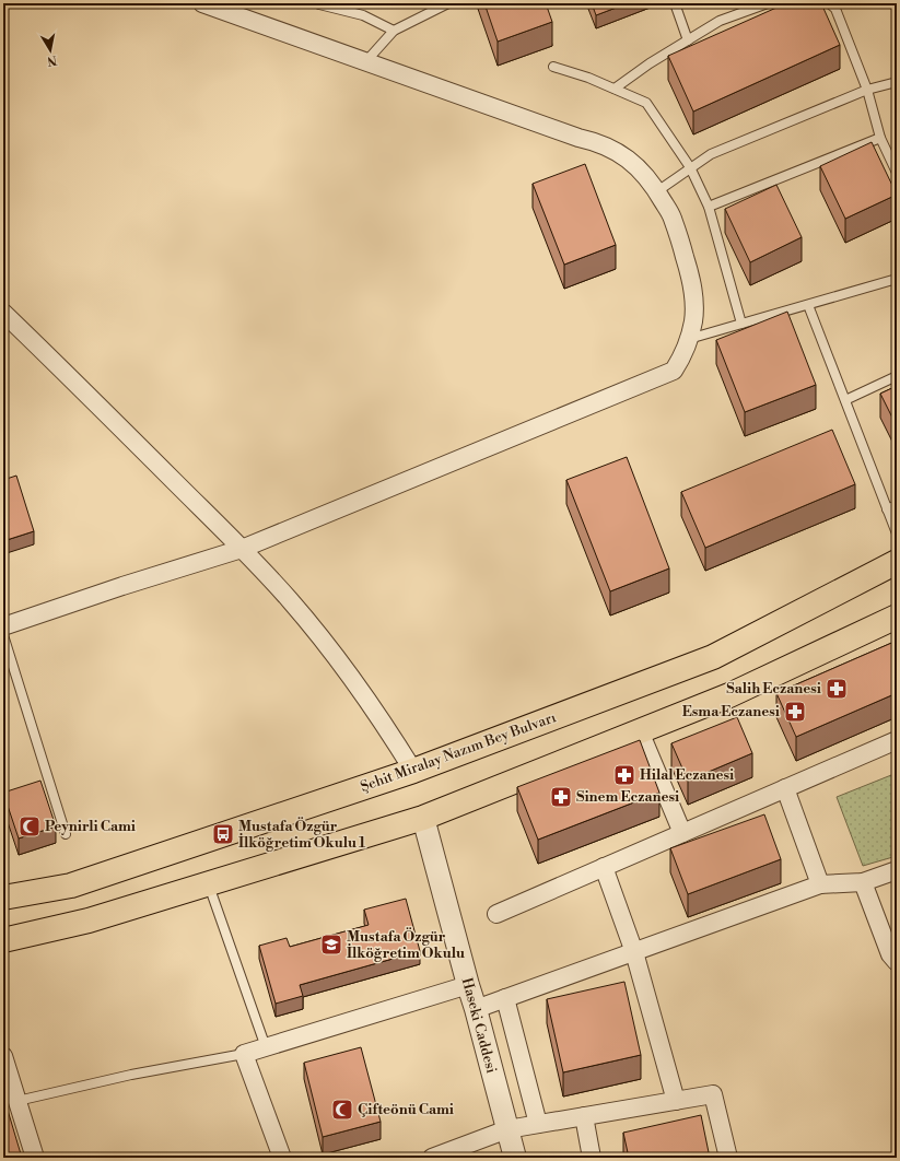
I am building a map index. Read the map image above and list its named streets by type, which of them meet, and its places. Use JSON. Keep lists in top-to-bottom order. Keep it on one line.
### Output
{"streets":{"main road":["Şehit Miralay Nazım Bey Bulvarı"],"street":["Haseki Caddesi"]},"places":{"pharmacy":["Salih Eczanesi","Esma Eczanesi","Hilal Eczanesi","Sinem Eczanesi"],"mosque":["Peynirli Cami","Çifteönü Cami"],"bus stop":["Mustafa Özgür İlköğretim Okulu 1"],"school or university":["Mustafa Özgür İlköğretim Okulu"]},"north":"bottom"}
